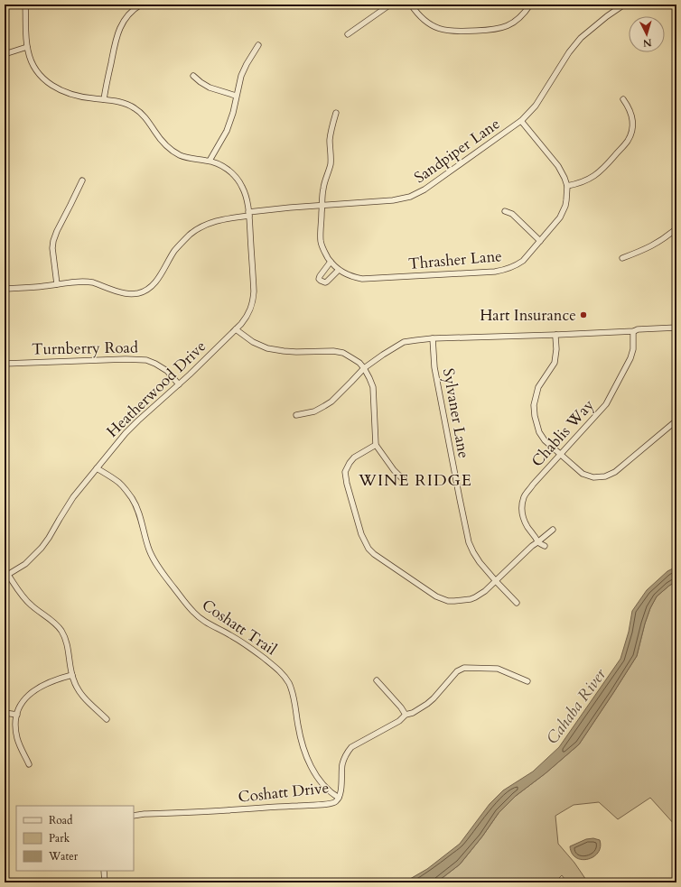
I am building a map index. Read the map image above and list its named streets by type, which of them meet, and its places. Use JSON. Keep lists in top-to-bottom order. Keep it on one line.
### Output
{"streets":{"street":["Sandpiper Lane","Thrasher Lane","Turnberry Road","Heatherwood Drive","Sylvaner Lane","Chablis Way","Coshatt Trail","Coshatt Drive"]},"crossings":[["Sandpiper Lane","Thrasher Lane"],["Sandpiper Lane","Heatherwood Drive"],["Turnberry Road","Heatherwood Drive"],["Heatherwood Drive","Coshatt Trail"],["Coshatt Trail","Coshatt Drive"]],"districts":["WINE RIDGE"],"water":["Cahaba River"],"places":["Hart Insurance"],"legend":["Road","Park","Water"],"north":"bottom"}
